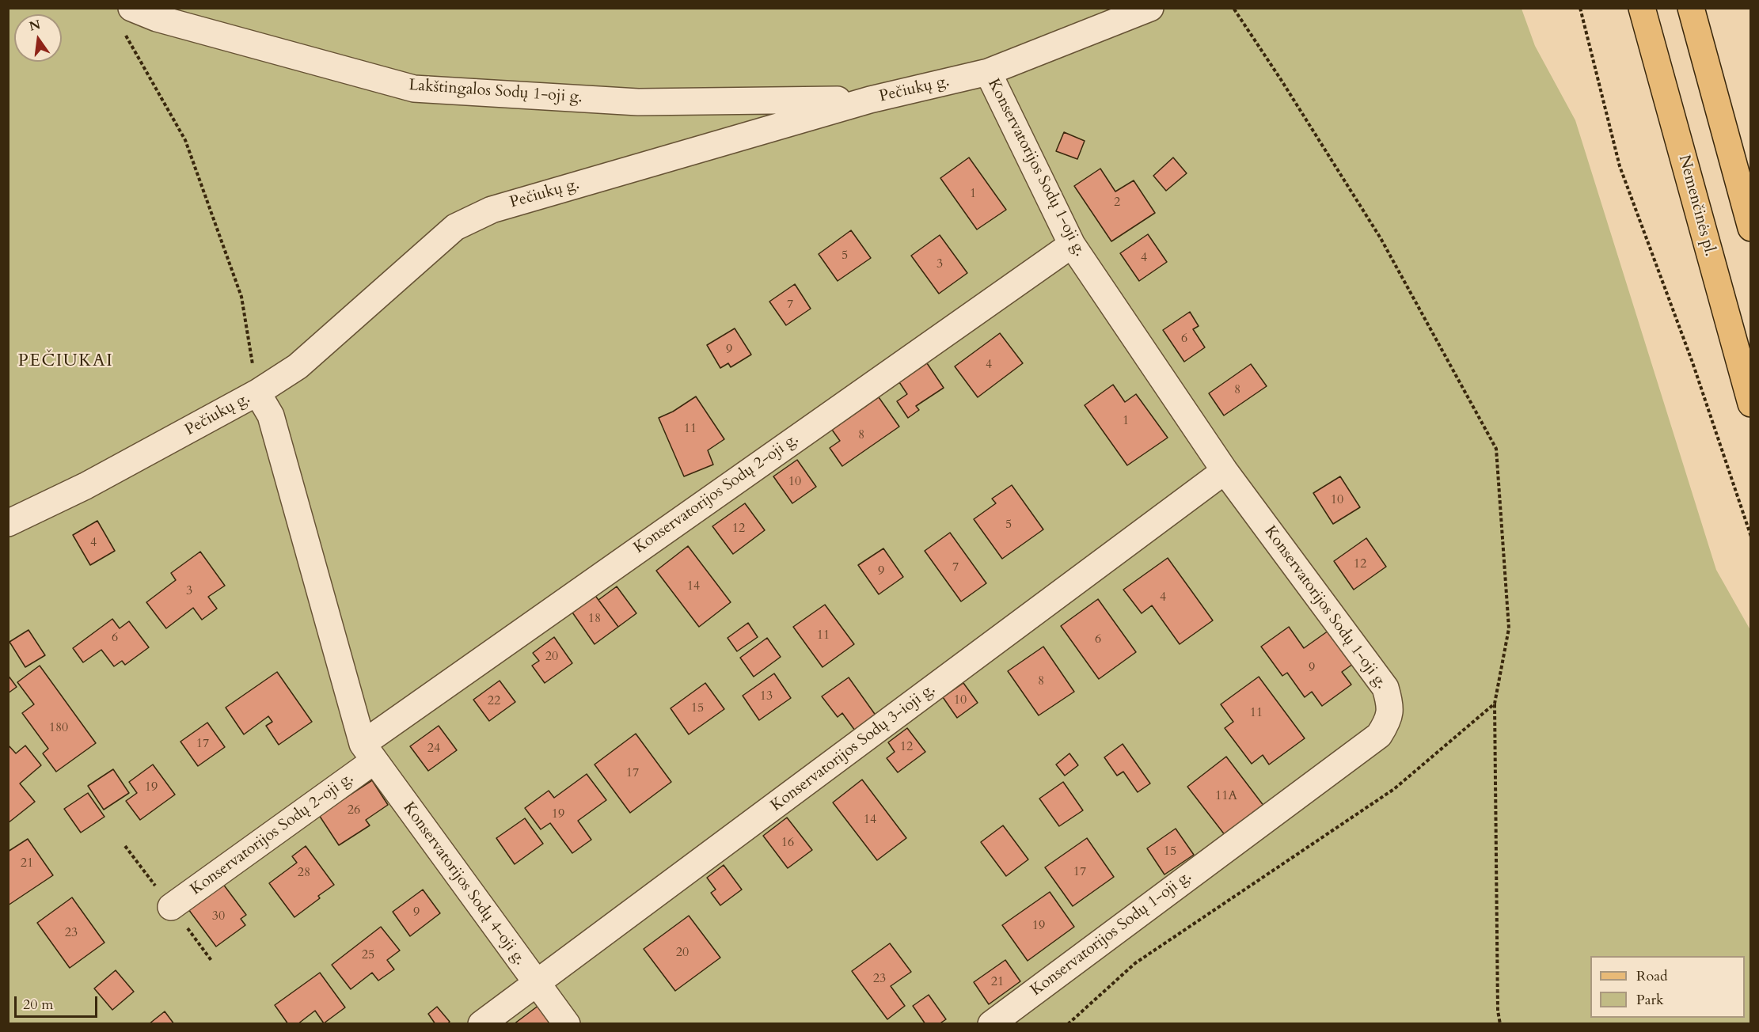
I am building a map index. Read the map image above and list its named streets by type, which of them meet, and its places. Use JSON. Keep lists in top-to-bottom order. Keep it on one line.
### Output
{"streets":{"main road":["Nemenčinės pl."],"street":["Pečiukų g.","Lakštingalos Sodų 1-oji g.","Konservatorijos Sodų 1-oji g.","Konservatorijos Sodų 2-oji g.","Konservatorijos Sodų 3-ioji g.","Konservatorijos Sodų 4-oji g."]},"crossings":[["Pečiukų g.","Lakštingalos Sodų 1-oji g."],["Pečiukų g.","Konservatorijos Sodų 1-oji g."],["Konservatorijos Sodų 1-oji g.","Konservatorijos Sodų 2-oji g."],["Konservatorijos Sodų 1-oji g.","Konservatorijos Sodų 3-ioji g."],["Konservatorijos Sodų 2-oji g.","Konservatorijos Sodų 4-oji g."],["Konservatorijos Sodų 3-ioji g.","Konservatorijos Sodų 4-oji g."]],"districts":["PEČIUKAI"],"house_numbers":["1","2","5","4","3","7","6","9","4","8","1","11","8","10","10","5","12","4","12","7","9","14","3","4","18","11","6","6","20","9","8","13","10","22","15","11","180","17","12","24","17","19","11A","26","19","14","16","15","21","17","28","9","30","19","23","20","25","23","21"],"legend":["Road","Park"],"scale_bar":"20 m","north":"top"}
